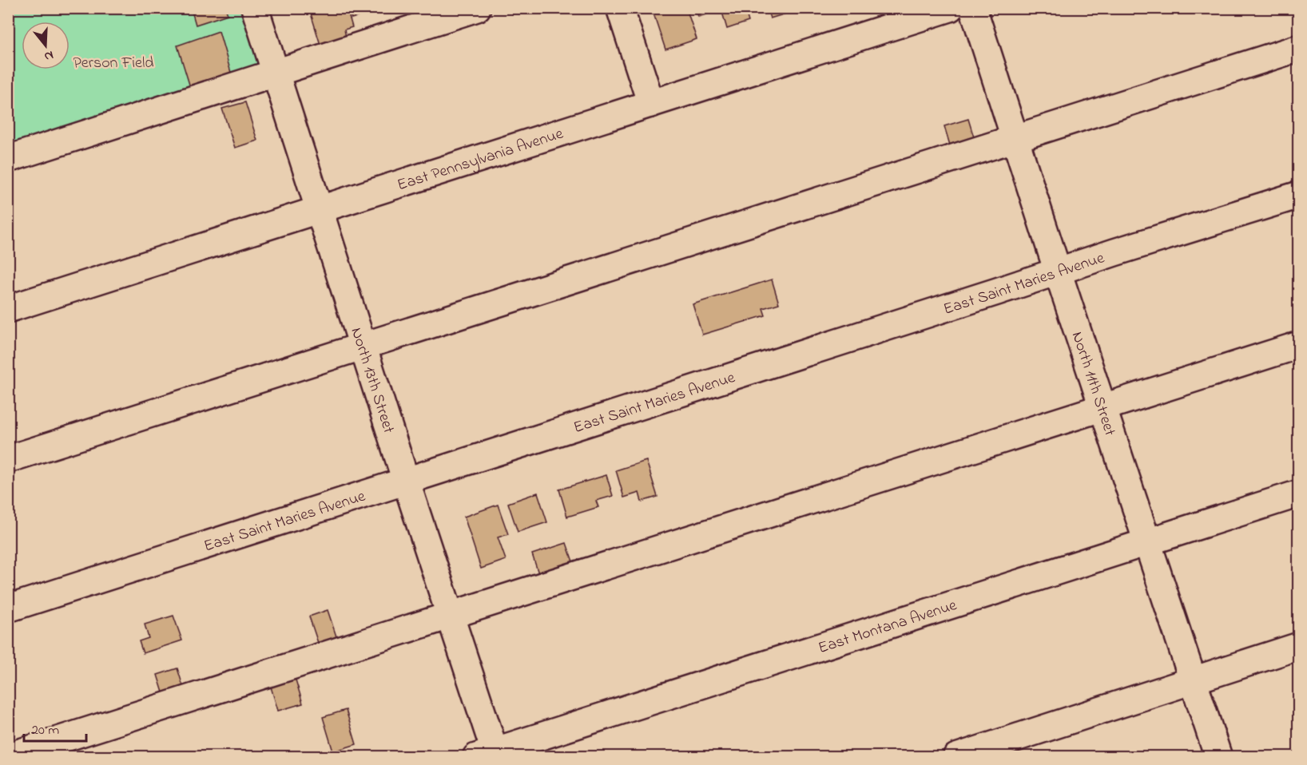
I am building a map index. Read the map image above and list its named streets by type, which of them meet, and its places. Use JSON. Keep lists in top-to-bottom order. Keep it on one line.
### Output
{"streets":{"street":["East Pennsylvania Avenue","East Saint Maries Avenue","North 13th Street","North 11th Street","East Montana Avenue"]},"crossings":[["East Pennsylvania Avenue","North 13th Street"],["East Saint Maries Avenue","North 13th Street"],["East Saint Maries Avenue","North 11th Street"],["North 13th Street","East Montana Avenue"],["North 11th Street","East Montana Avenue"]],"parks":["Person Field"],"scale_bar":"20 m","north":"bottom"}
